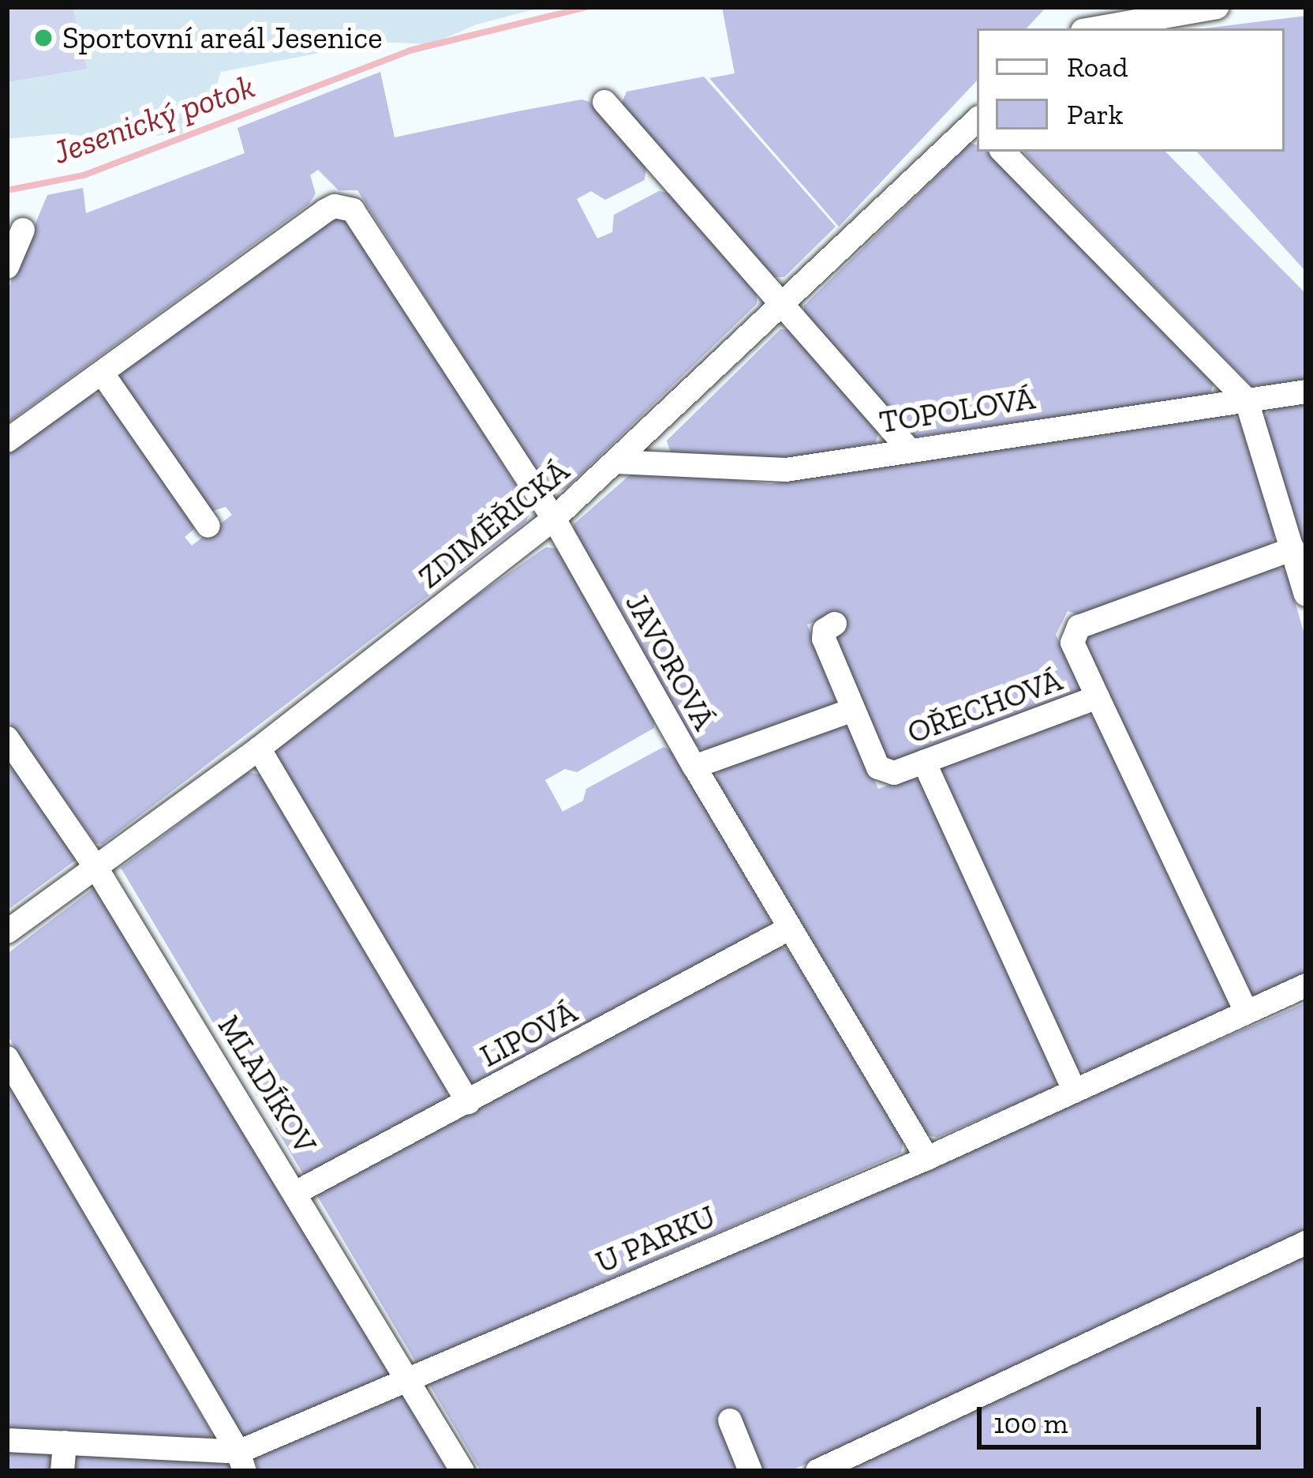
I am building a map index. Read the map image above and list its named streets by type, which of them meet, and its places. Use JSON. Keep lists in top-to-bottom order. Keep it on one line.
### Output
{"streets":{"street":["TOPOLOVÁ","ZDIMĚŘICKÁ","JAVOROVÁ","OŘECHOVÁ","LIPOVÁ","MLADÍKOV","U PARKU"]},"crossings":[["TOPOLOVÁ","ZDIMĚŘICKÁ"],["ZDIMĚŘICKÁ","JAVOROVÁ"],["ZDIMĚŘICKÁ","MLADÍKOV"],["JAVOROVÁ","LIPOVÁ"],["JAVOROVÁ","U PARKU"],["LIPOVÁ","MLADÍKOV"],["MLADÍKOV","U PARKU"]],"water":["Jesenický potok"],"places":["Sportovní areál Jesenice"],"legend":["Road","Park"],"scale_bar":"100 m"}
